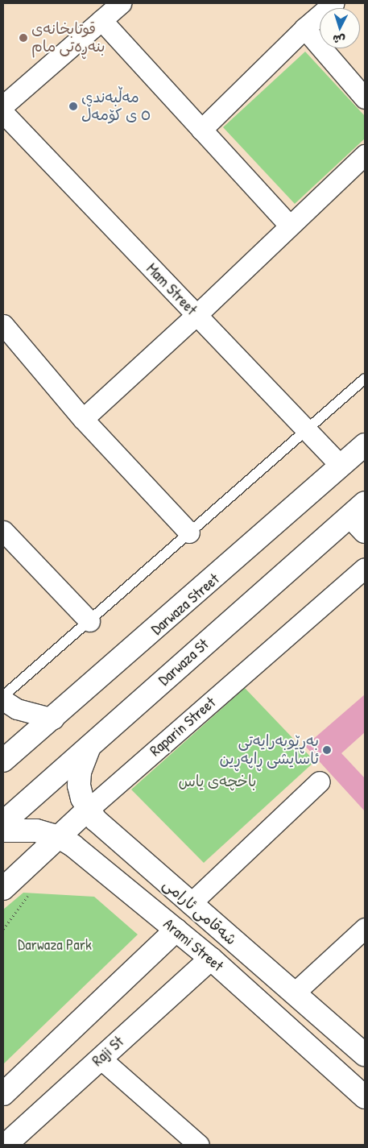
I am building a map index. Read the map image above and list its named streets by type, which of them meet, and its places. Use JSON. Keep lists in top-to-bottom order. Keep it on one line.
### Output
{"streets":{"main road":["Darwaza Street","Darwaza St","Raparin Street","شەقامی ئارامی","Arami Street","Raji St"],"street":["Mam Street"]},"crossings":[["Mam Street","Darwaza Street"],["Darwaza St","شەقامی ئارامی"],["Raparin Street","شەقامی ئارامی"],["Raparin Street","Arami Street"],["Arami Street","Raji St"]],"parks":["باخچەی یاس","Darwaza Park"],"places":["قوتابخانەی بنەڕەتی مام","مەڵبەندی ٥ ی کۆمەڵ","بەڕێوبەرایەتی ئاسایشی ڕاپەڕین"],"north":"bottom"}
